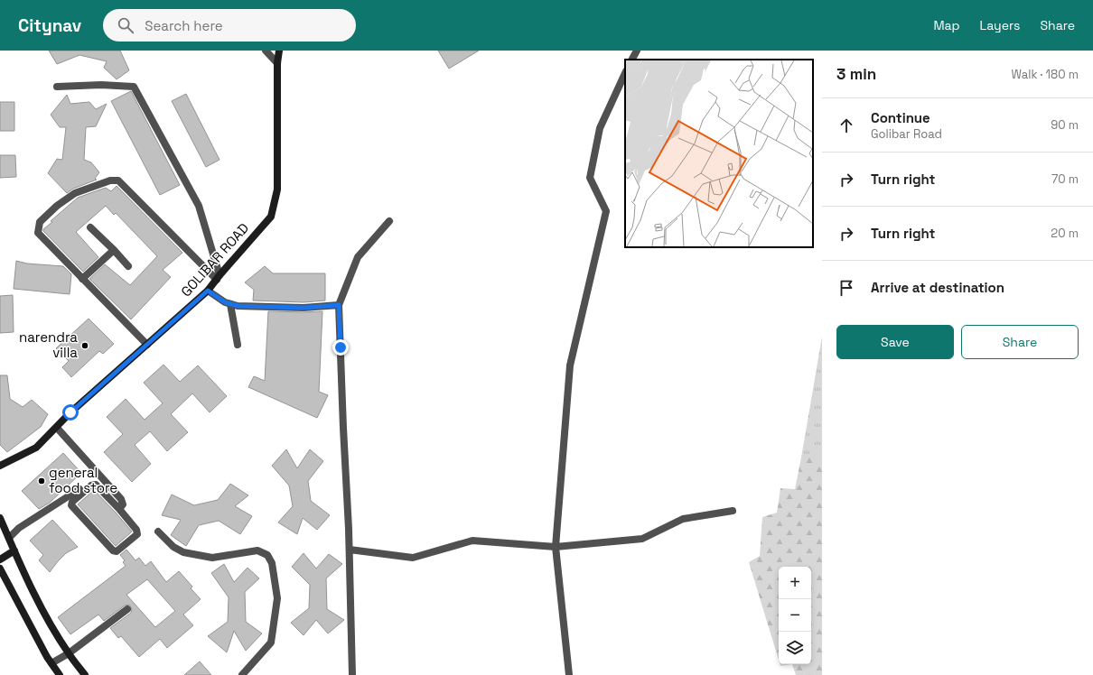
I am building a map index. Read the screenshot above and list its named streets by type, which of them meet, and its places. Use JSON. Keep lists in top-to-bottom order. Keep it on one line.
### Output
{"streets":{"street":["GOLIBAR ROAD"]},"places":["narendra villa","general food store"],"page":{"header":"Citynav","search":"Search here","nav":["Map","Layers","Share"],"heading":["3 min","Walk · 180 m"],"list":[["Continue","Golibar Road","90 m"],["Turn right","70 m"],["Turn right","20 m"],"Arrive at destination"],"buttons":["Save","Share"],"map_buttons":["+","−"]}}
